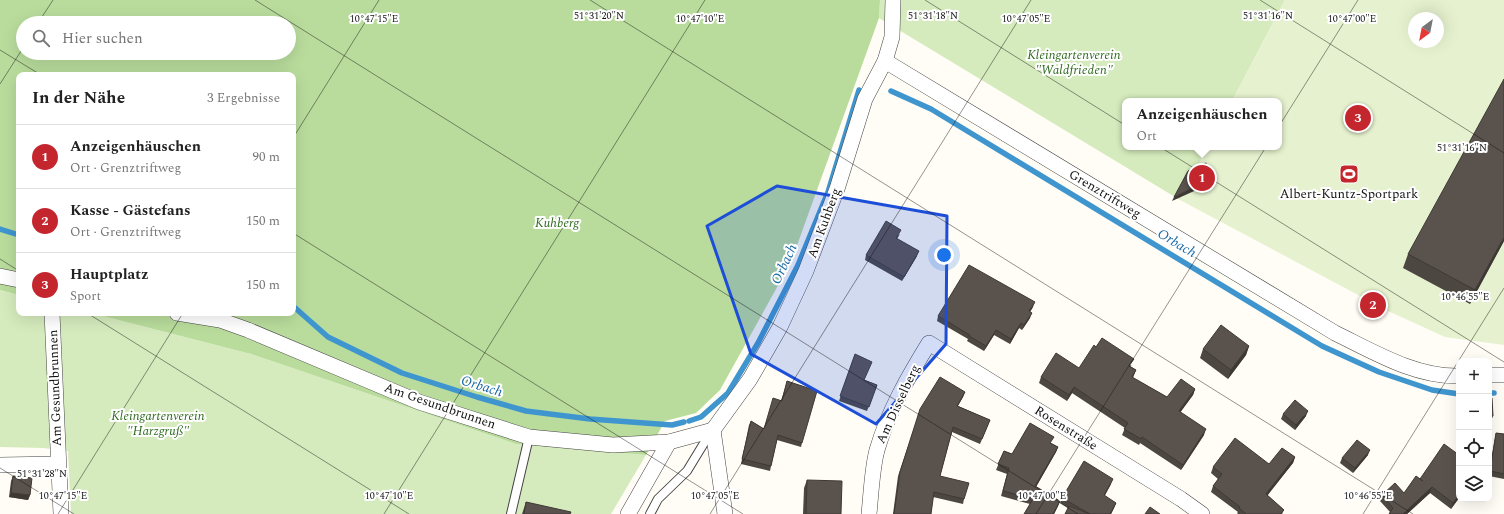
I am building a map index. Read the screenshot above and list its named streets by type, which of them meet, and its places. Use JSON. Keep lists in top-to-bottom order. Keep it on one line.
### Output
{"streets":{"street":["Grenztriftweg","Am Kuhberg","Am Gesundbrunnen","Am Disselberg","Rosenstraße"]},"crossings":[["Grenztriftweg","Am Kuhberg"],["Am Kuhberg","Am Gesundbrunnen"],["Am Disselberg","Rosenstraße"]],"water":["Orbach"],"parks":["Kleingartenverein \"Waldfrieden\"","Kuhberg","Kleingartenverein \"Harzgruß\""],"places":{"sports":["Albert-Kuntz-Sportpark"]},"north":"bottom left","page":{"search":"Hier suchen","heading":["In der Nähe","3 Ergebnisse"],"popup":["Anzeigenhäuschen","Ort"],"pins":["3","1","2"],"list":[{"mark":"1","name":"Anzeigenhäuschen","note":"Ort · Grenztriftweg","value":"90 m"},{"mark":"2","name":"Kasse - Gästefans","note":"Ort · Grenztriftweg","value":"150 m"},{"mark":"3","name":"Hauptplatz","note":"Sport","value":"150 m"}],"map_buttons":["+","−"]},"coordinates":["51°31'20\"N","51°31'18\"N","51°31'16\"N","10°47'15\"E","10°47'10\"E","10°47'05\"E","10°47'00\"E","10°46'55\"E","51°31'28\"N"]}
